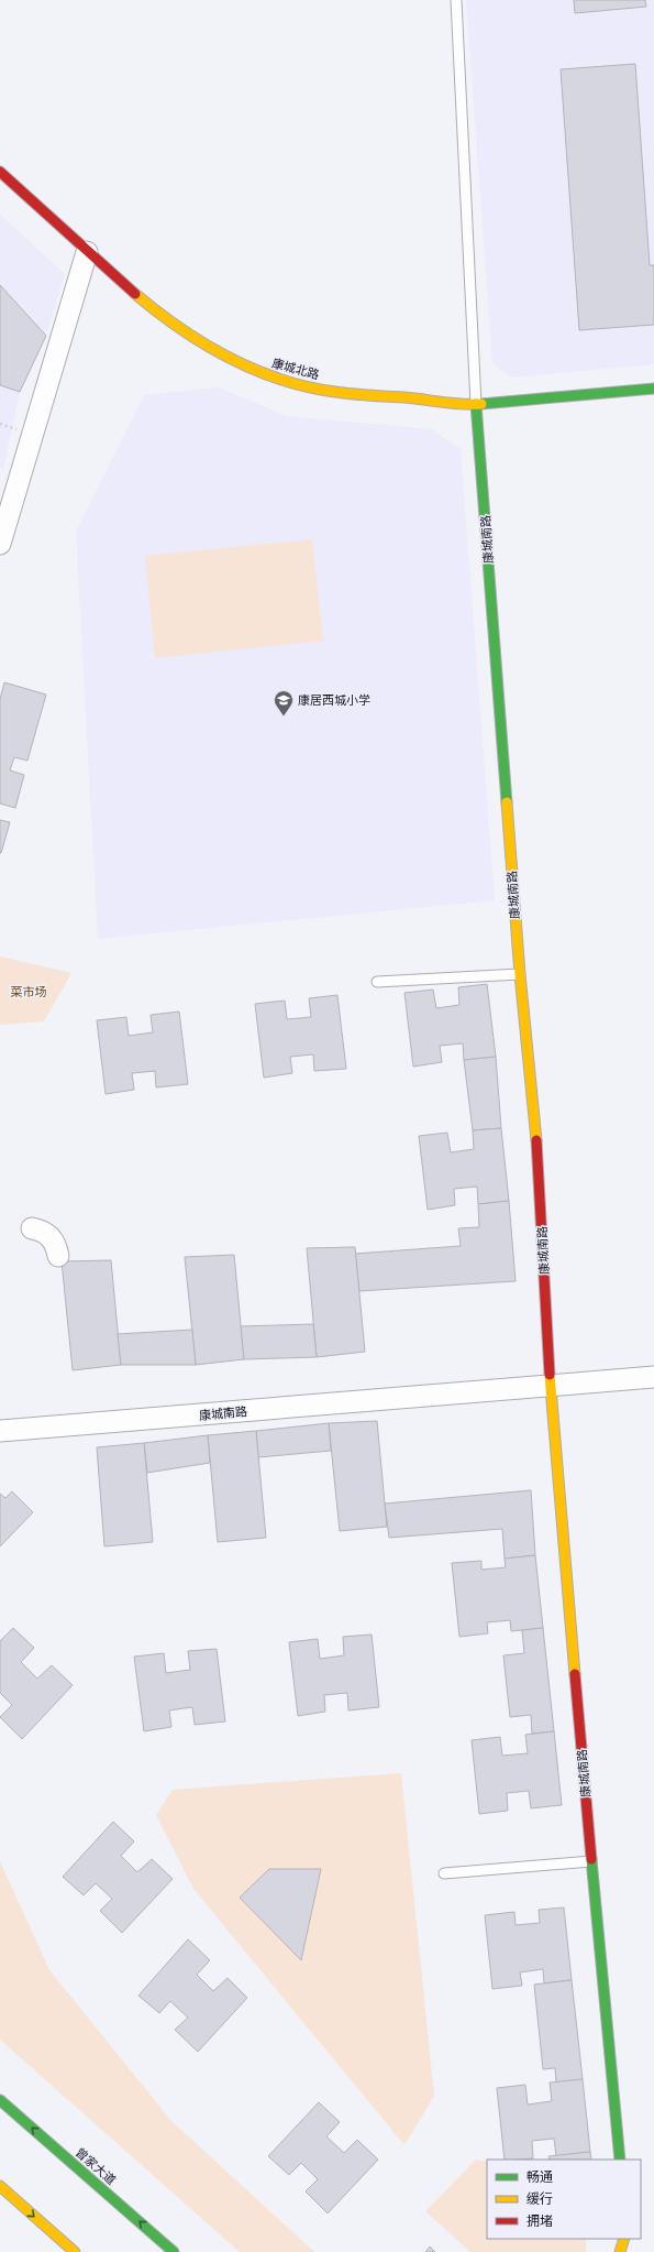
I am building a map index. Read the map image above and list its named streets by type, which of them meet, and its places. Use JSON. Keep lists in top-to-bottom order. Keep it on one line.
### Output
{"streets":{"main road":["康城北路","康城南路","曾家大道"]},"crossings":[["康城北路","康城南路"]],"parks":["菜市场"],"places":{"school or university":["康居西城小学"]},"legend":["畅通","缓行","拥堵"]}
